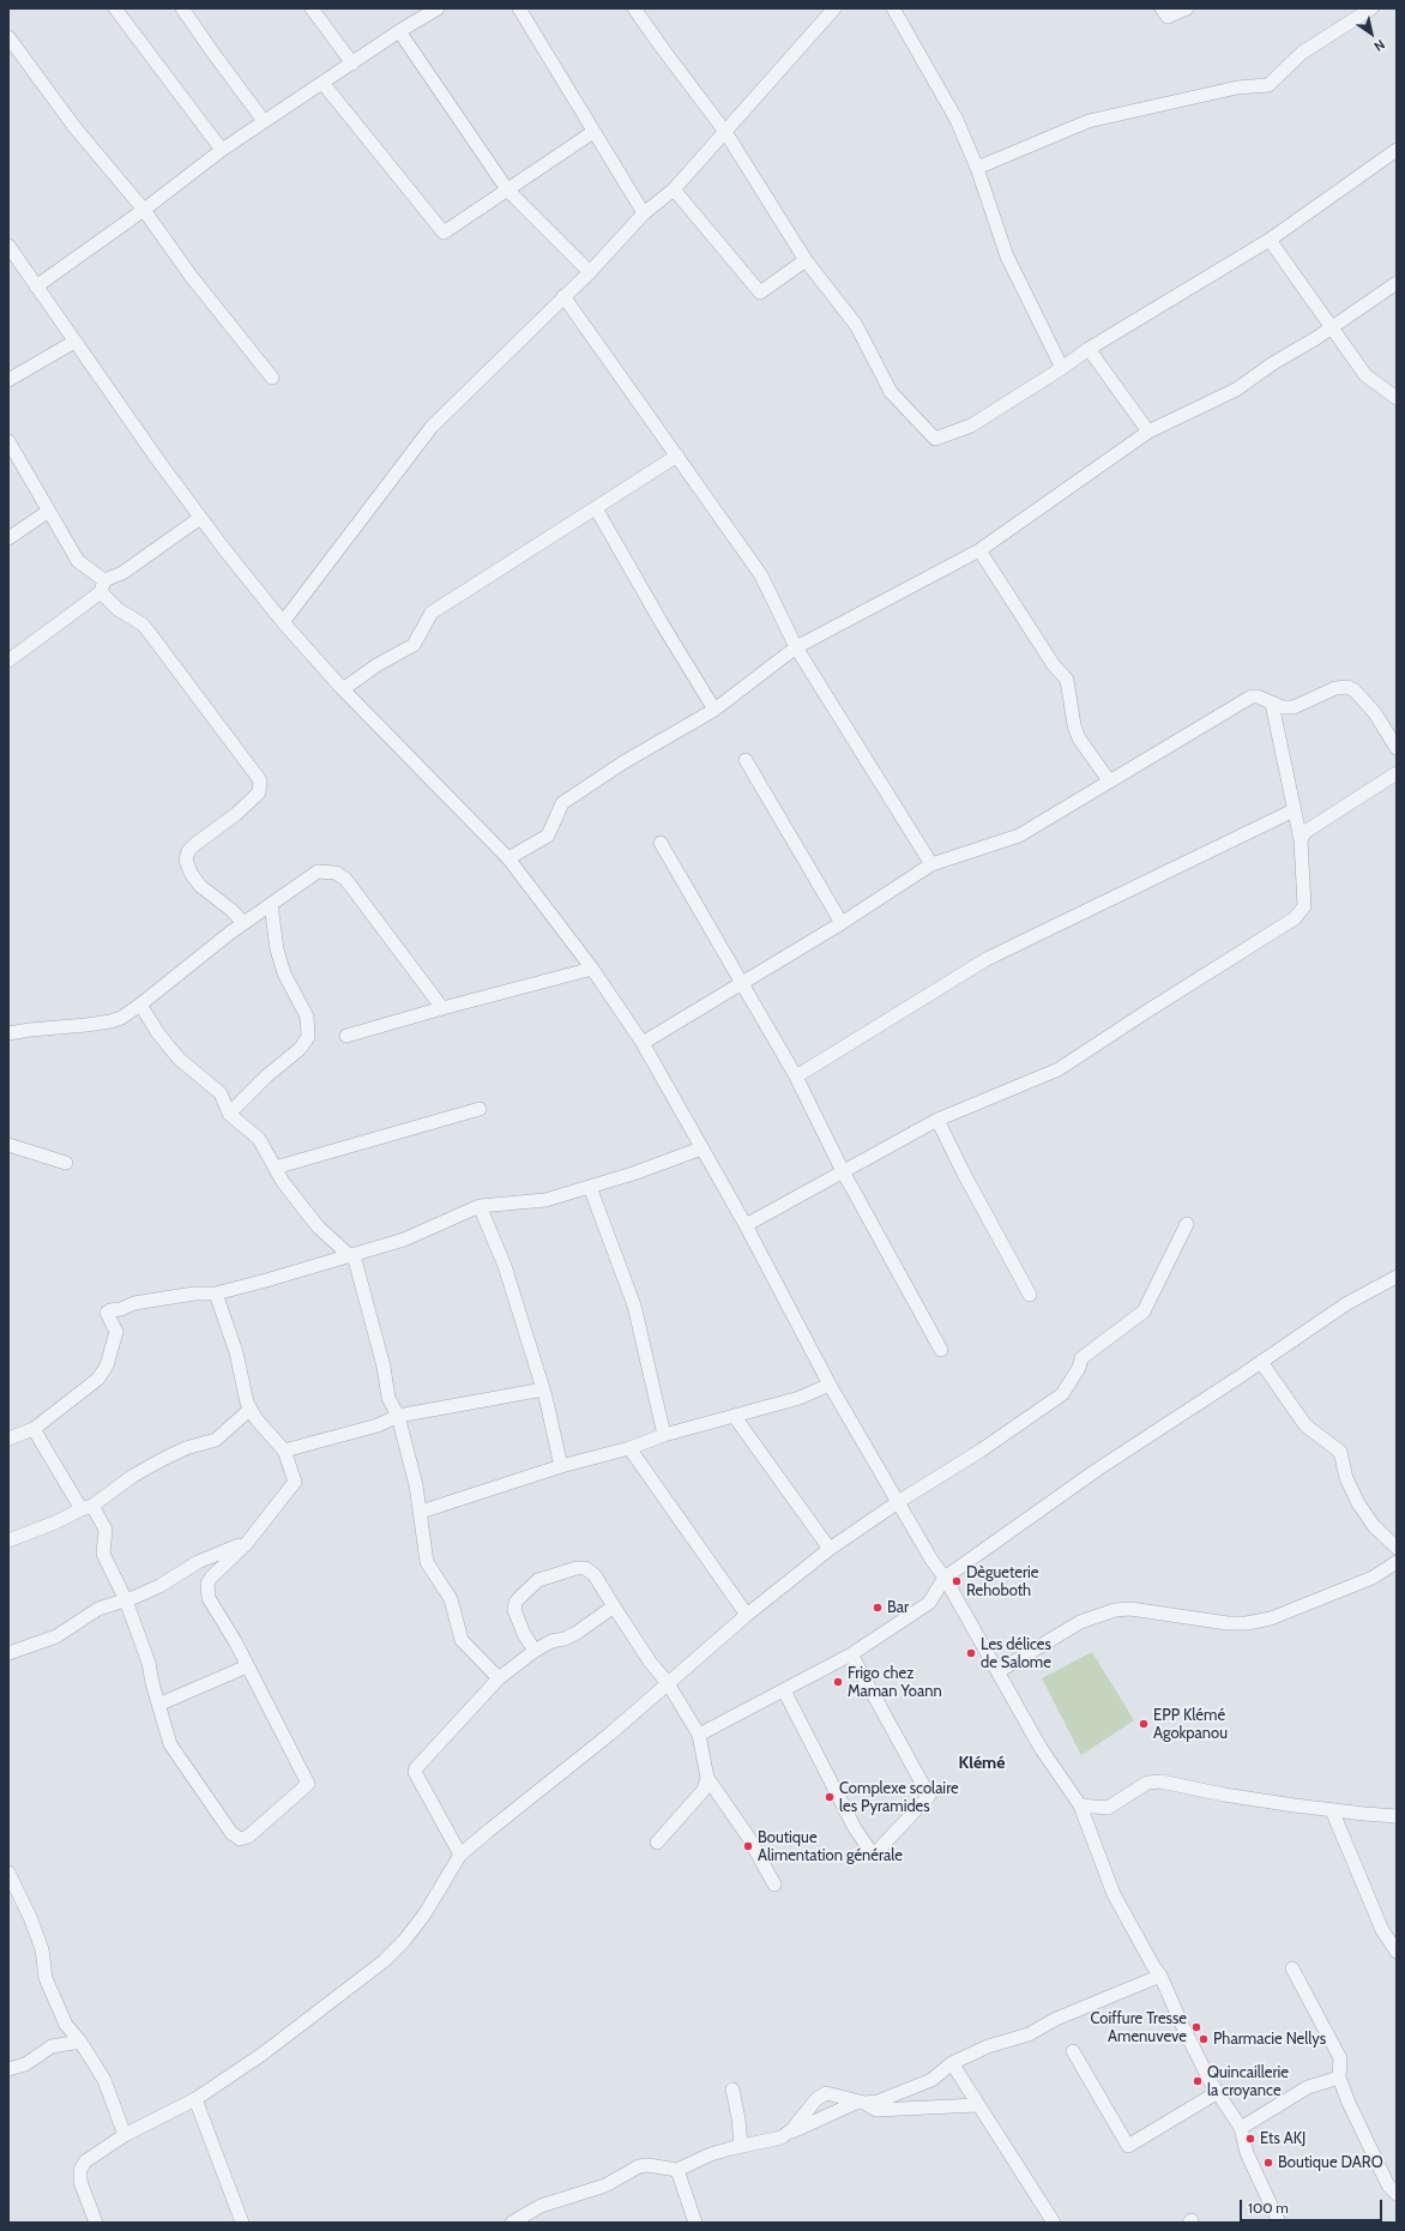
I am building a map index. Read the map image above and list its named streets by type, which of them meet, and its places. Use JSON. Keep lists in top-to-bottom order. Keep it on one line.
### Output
{"districts":["Klémé"],"places":["Dègueterie Rehoboth","Bar","Les délices de Salome","Frigo chez Maman Yoann","EPP Klémé Agokpanou","Complexe scolaire les Pyramides","Boutique Alimentation générale","Coiffure Tresse Amenuveve","Pharmacie Nellys","Quincaillerie la croyance","Ets AKJ","Boutique DARO"],"scale_bar":"100 m","north":"bottom right"}
